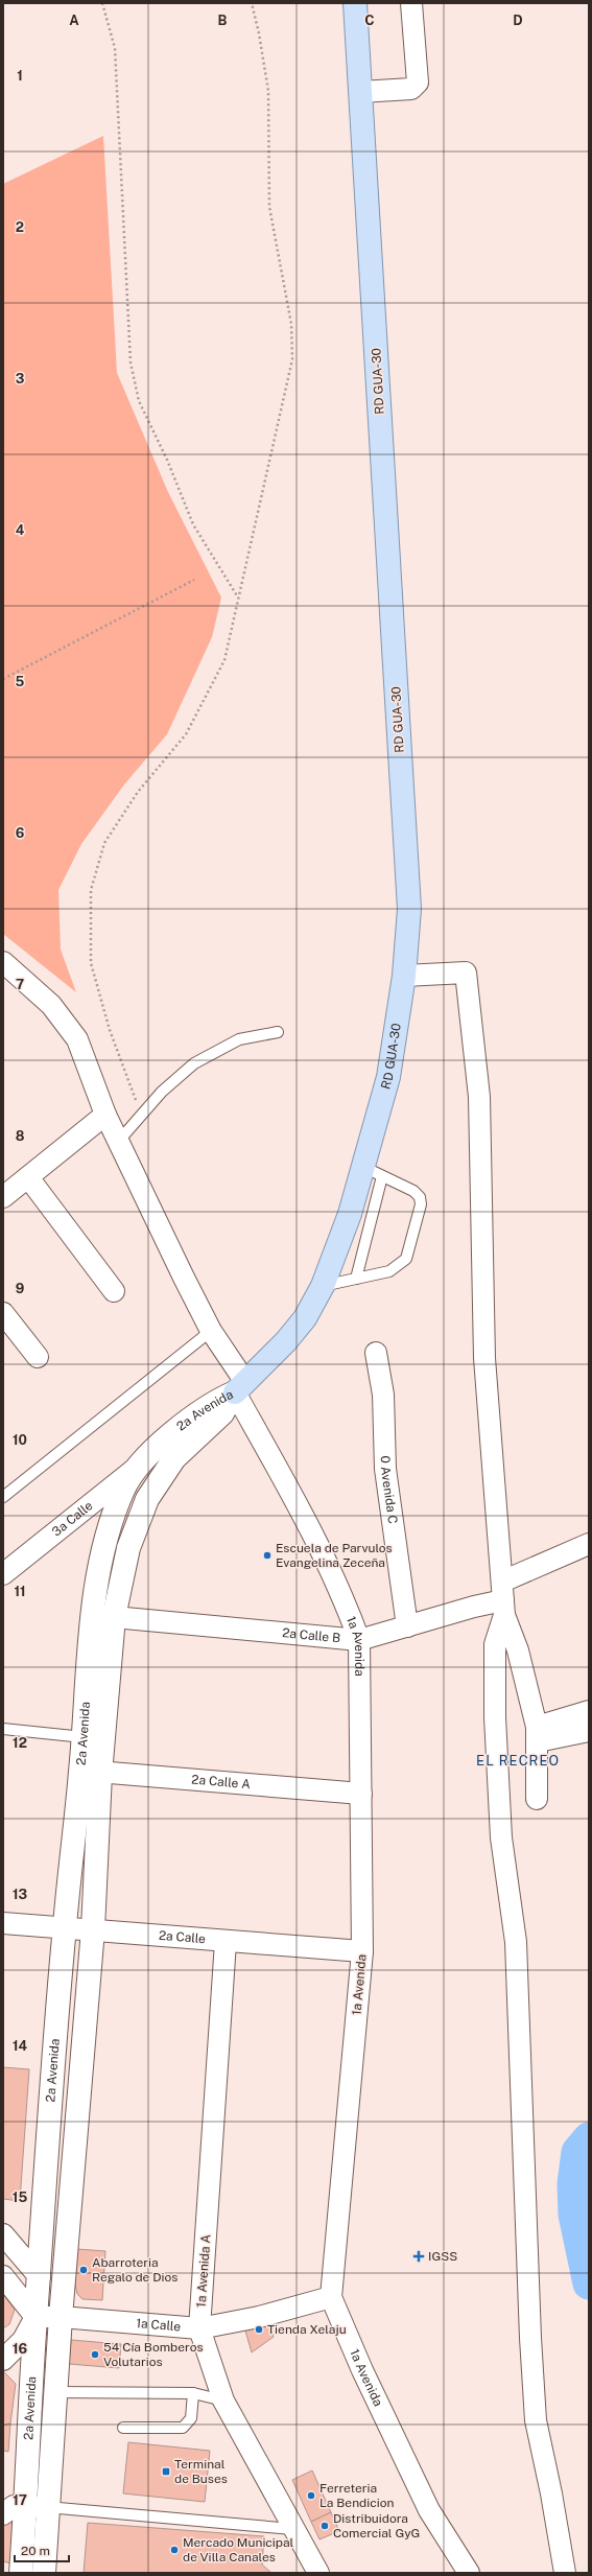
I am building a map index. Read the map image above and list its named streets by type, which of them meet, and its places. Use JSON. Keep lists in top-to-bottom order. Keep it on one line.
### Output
{"streets":{"main road":["RD GUA-30"],"street":["2a Avenida","0 Avenida C","3a Calle","2a Calle B","1a Avenida","2a Calle A","2a Calle","1a Avenida A","1a Calle"]},"crossings":[["RD GUA-30","2a Avenida"],["RD GUA-30","1a Avenida"],["2a Avenida","3a Calle"],["2a Avenida","2a Calle B"],["2a Avenida","1a Avenida"],["2a Avenida","2a Calle A"],["2a Avenida","2a Calle"],["2a Avenida","1a Calle"],["0 Avenida C","2a Calle B"],["2a Calle B","1a Avenida"],["1a Avenida","2a Calle A"],["1a Avenida","2a Calle"],["1a Avenida","1a Calle"],["2a Calle","1a Avenida A"],["1a Avenida A","1a Calle"]],"districts":["EL RECREO"],"places":{"other":["Escuela de Parvulos Evangelina Zeceña","Abarroteria Regalo de Dios","Tienda Xelaju","54 Cía Bomberos Volutarios","Ferreteria La Bendicion","Distribuidora Comercial GyG","Mercado Municipal de Villa Canales"],"health":["IGSS"],"transit":["Terminal de Buses"]},"scale_bar":"20 m","grid":{"columns":["A","B","C","D"],"rows":["1","2","3","4","5","6","7","8","9","10","11","12","13","14","15","16","17"]}}
